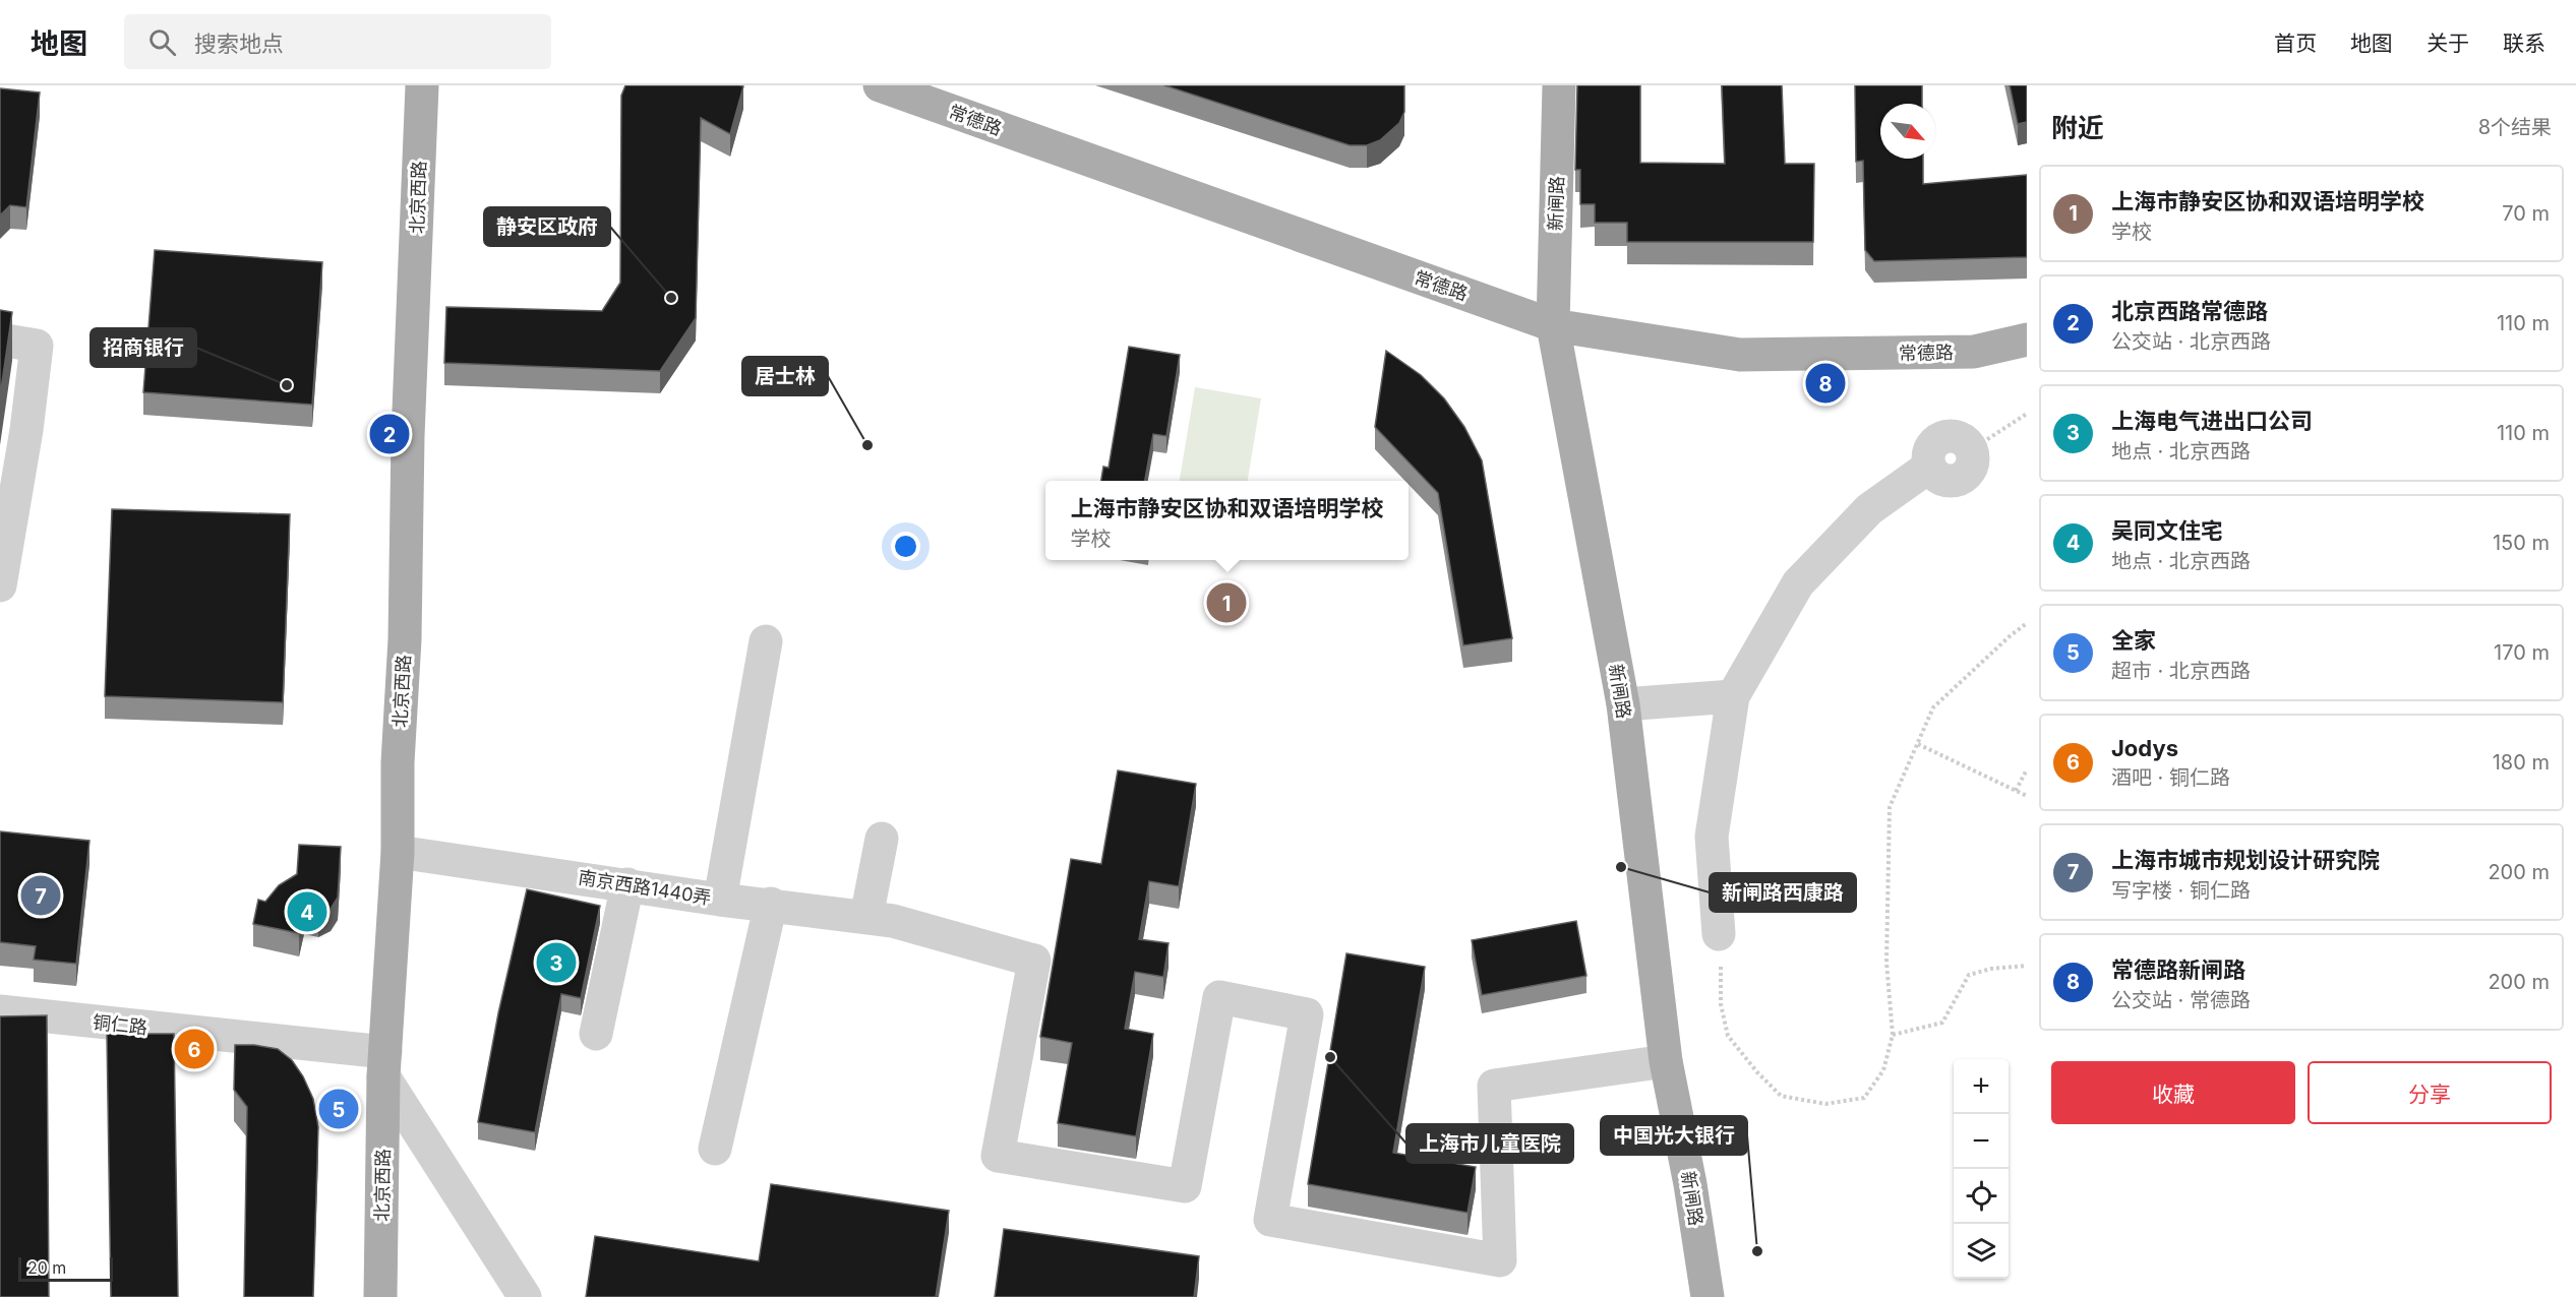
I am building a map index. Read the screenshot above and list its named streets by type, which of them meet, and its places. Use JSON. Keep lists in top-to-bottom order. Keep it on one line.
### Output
{"streets":{"main road":["常德路","北京西路","新闸路"],"street":["南京西路1440弄","铜仁路"]},"crossings":[["常德路","新闸路"],["北京西路","南京西路1440弄"],["北京西路","铜仁路"],["新闸路","南京西路1440弄"]],"places":["静安区政府","招商银行","居士林","新闸路西康路","上海市儿童医院","中国光大银行"],"scale_bar":"20 m","north":"bottom right","page":{"header":"地图","search":"搜索地点","nav":["首页","地图","关于","联系"],"heading":["附近","8个结果"],"list":[{"mark":"1","name":"上海市静安区协和双语培明学校","note":"学校","value":"70 m"},{"mark":"2","name":"北京西路常德路","note":"公交站 · 北京西路","value":"110 m"},{"mark":"3","name":"上海电气进出口公司","note":"地点 · 北京西路","value":"110 m"},{"mark":"4","name":"吴同文住宅","note":"地点 · 北京西路","value":"150 m"},{"mark":"5","name":"全家","note":"超市 · 北京西路","value":"170 m"},{"mark":"6","name":"Jodys","note":"酒吧 · 铜仁路","value":"180 m"},{"mark":"7","name":"上海市城市规划设计研究院","note":"写字楼 · 铜仁路","value":"200 m"},{"mark":"8","name":"常德路新闸路","note":"公交站 · 常德路","value":"200 m"}],"pins":["8","2","1","7","4","3","6","5"],"popup":["上海市静安区协和双语培明学校","学校"],"buttons":["收藏","分享"],"map_buttons":["+","−"],"scale":"20 m"}}
